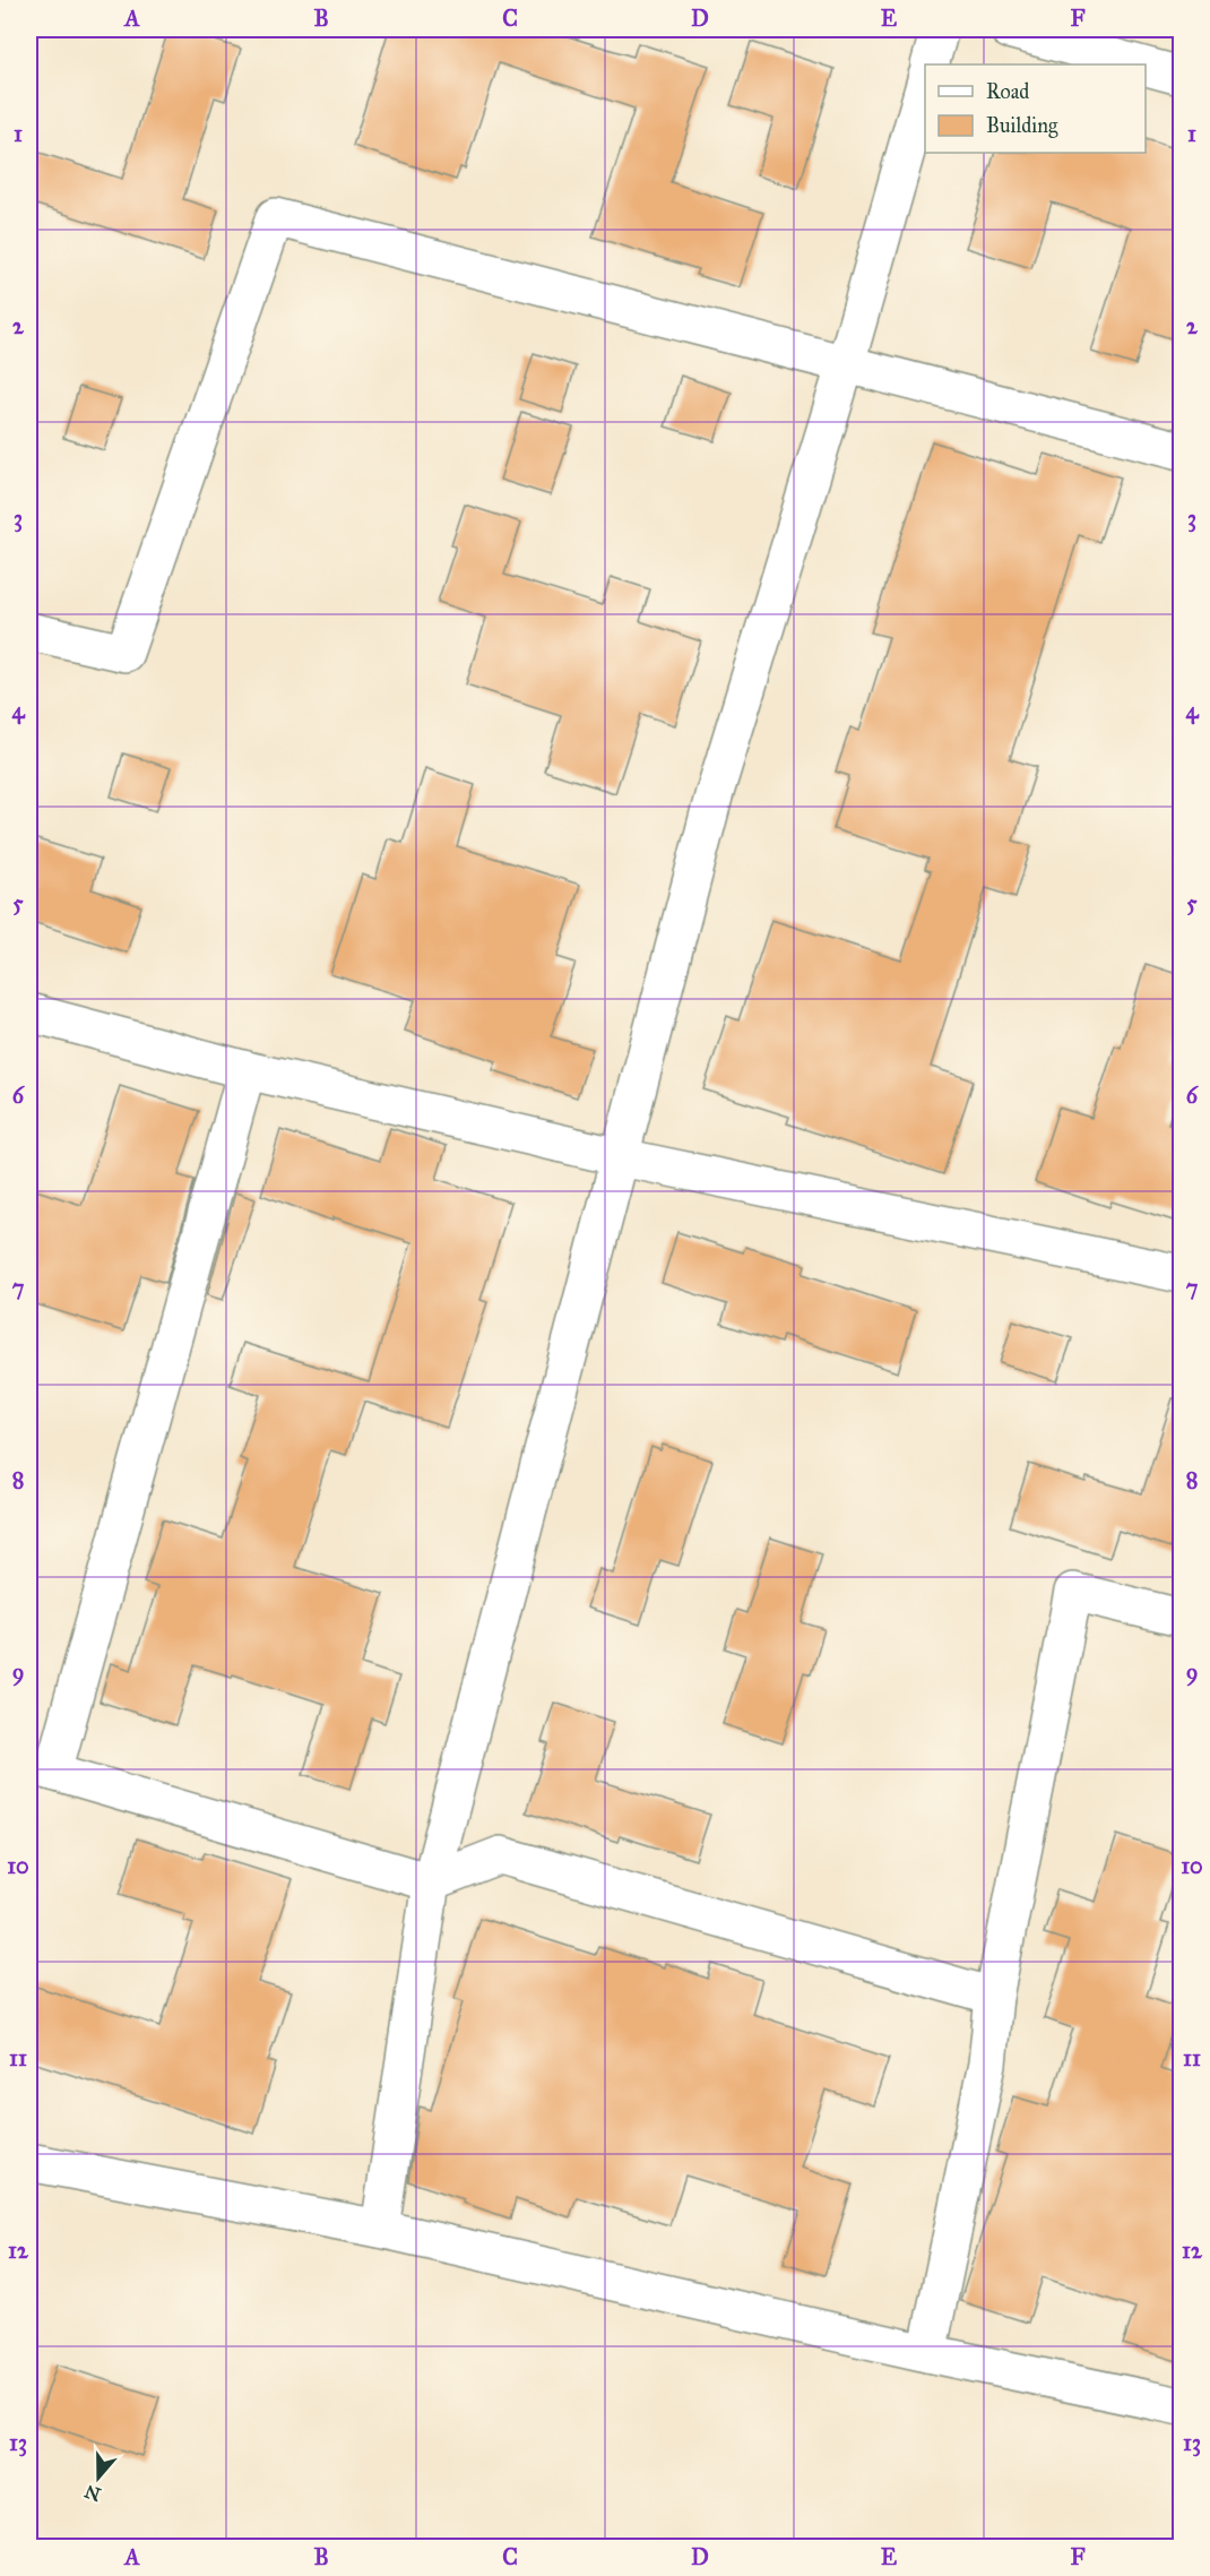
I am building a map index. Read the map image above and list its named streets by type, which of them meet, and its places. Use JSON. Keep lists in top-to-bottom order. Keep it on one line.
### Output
{"legend":["Road","Building"],"north":"bottom","grid":{"columns":["A","B","C","D","E","F"],"rows":["1","2","3","4","5","6","7","8","9","10","11","12","13"]}}
